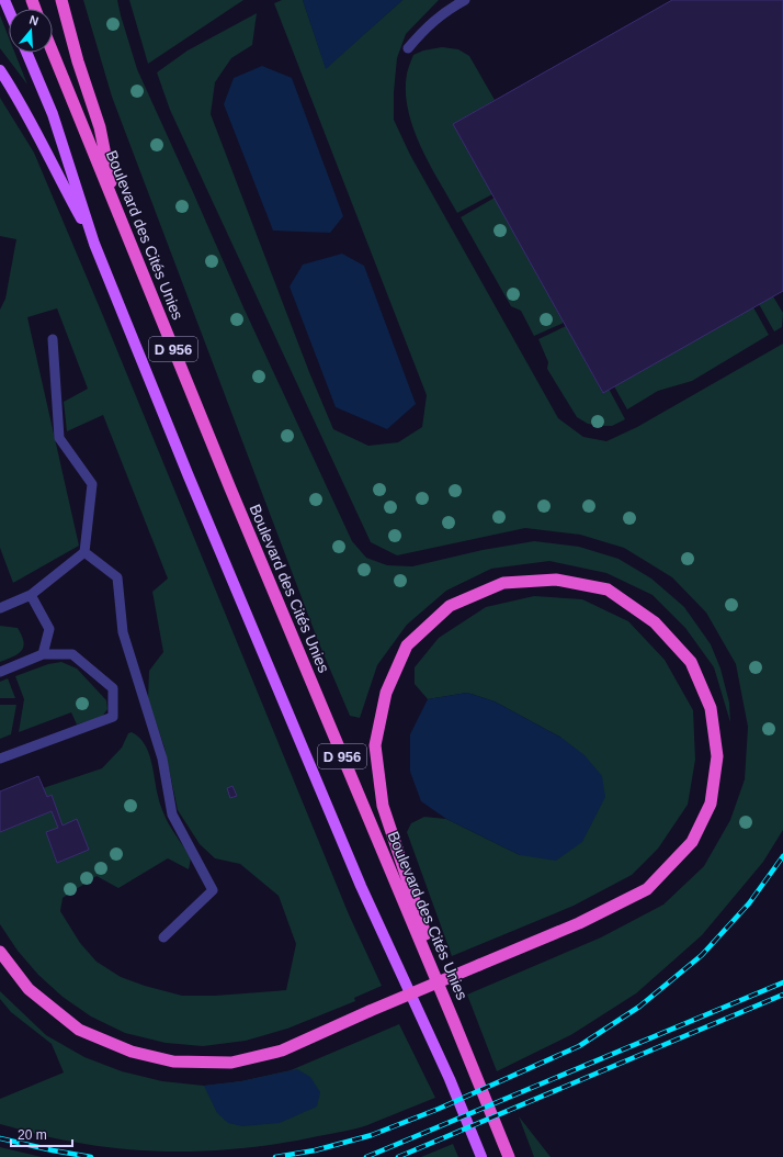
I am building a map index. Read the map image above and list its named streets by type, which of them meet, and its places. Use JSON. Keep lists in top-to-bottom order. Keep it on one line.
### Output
{"streets":{"highway":["Boulevard des Cités Unies","D 956"]},"crossings":[["Boulevard des Cités Unies","D 956"]],"scale_bar":"20 m","north":"top"}
